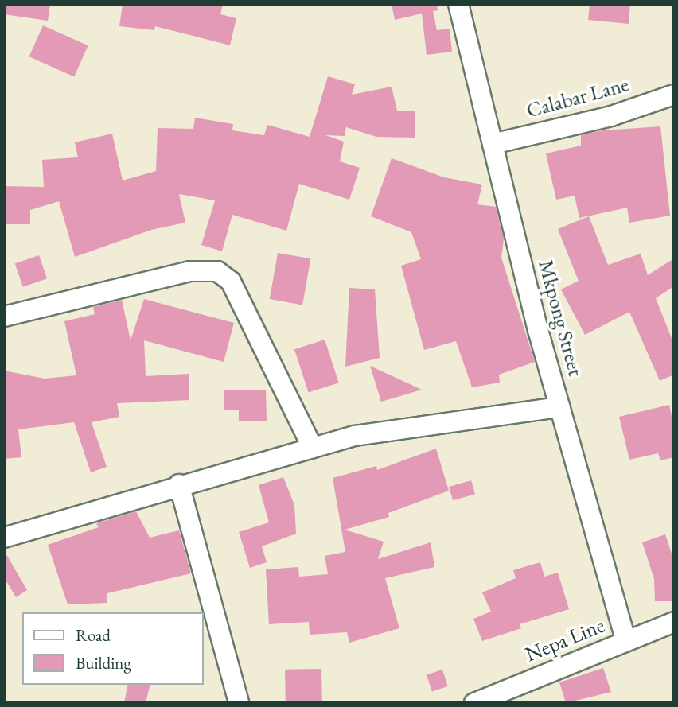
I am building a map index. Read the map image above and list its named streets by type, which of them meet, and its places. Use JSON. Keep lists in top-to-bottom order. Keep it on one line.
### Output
{"streets":{"street":["Calabar Lane","Mkpong Street","Nepa Line"]},"crossings":[["Calabar Lane","Mkpong Street"],["Mkpong Street","Nepa Line"]],"legend":["Road","Building"]}
